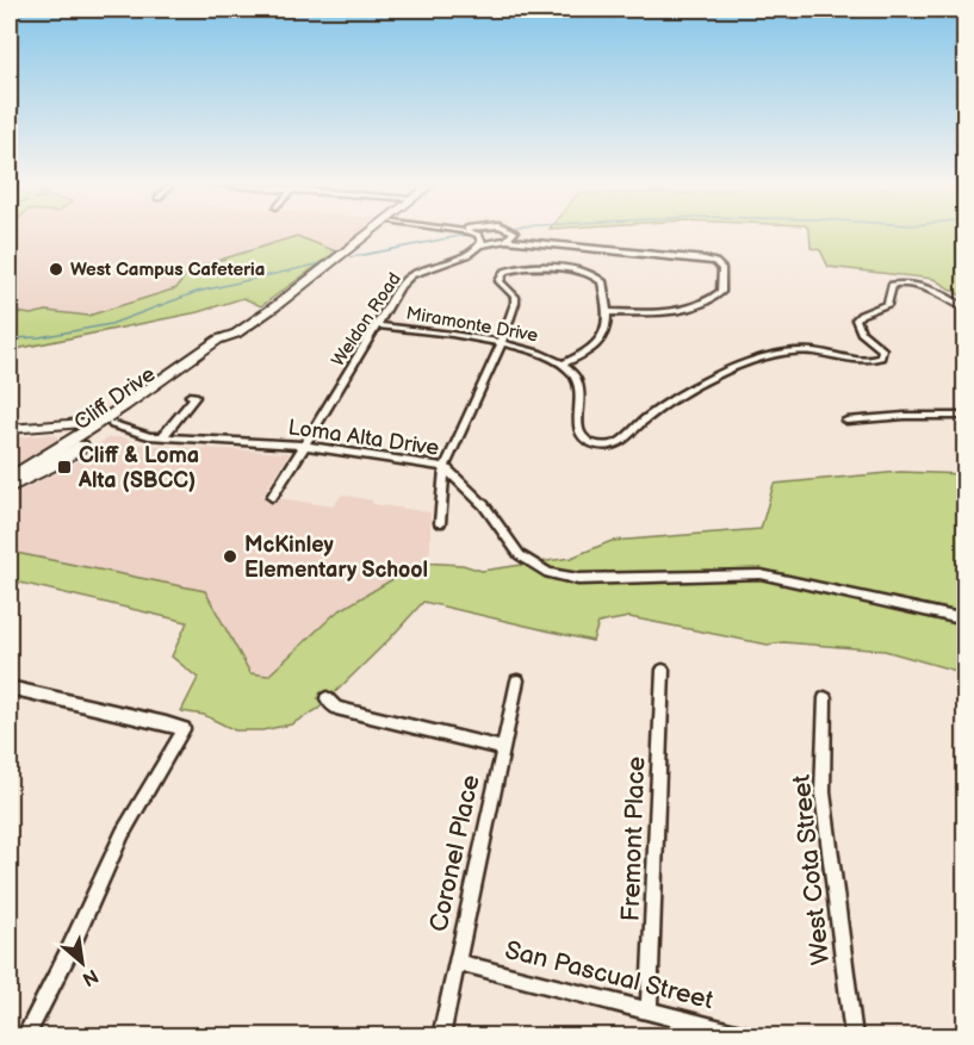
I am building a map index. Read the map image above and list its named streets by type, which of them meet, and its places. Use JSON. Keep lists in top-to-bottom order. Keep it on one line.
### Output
{"streets":{"main road":["Cliff Drive","Loma Alta Drive"],"street":["Weldon Road","Miramonte Drive","Fremont Place","Coronel Place","West Cota Street","San Pascual Street"]},"crossings":[["Weldon Road","Miramonte Drive"],["Weldon Road","Loma Alta Drive"],["Cliff Drive","Loma Alta Drive"],["Fremont Place","San Pascual Street"],["Coronel Place","San Pascual Street"]],"places":{"other":["West Campus Cafeteria","McKinley Elementary School"],"transit":["Cliff & Loma Alta (SBCC)"]},"north":"bottom right"}
